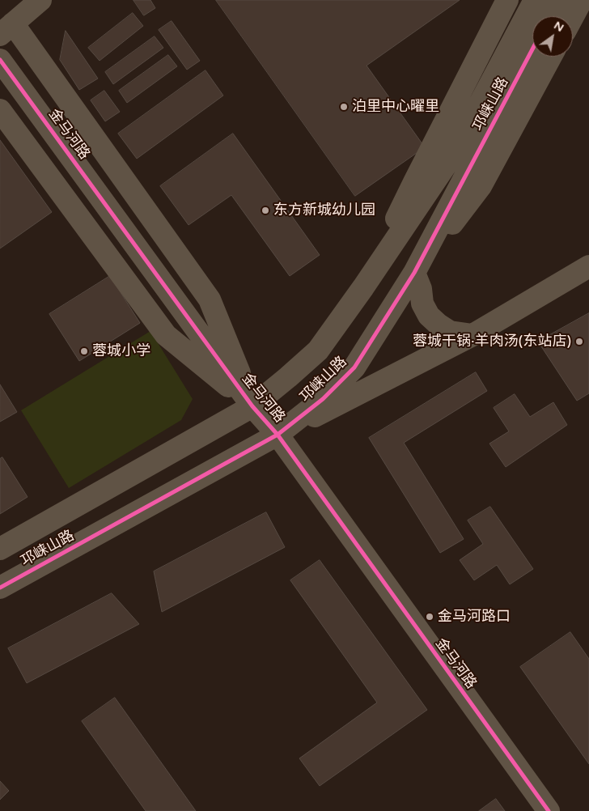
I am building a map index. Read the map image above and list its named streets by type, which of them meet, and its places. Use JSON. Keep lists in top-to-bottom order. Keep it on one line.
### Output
{"streets":{"street":["邛崃山路","金马河路"]},"crossings":[["邛崃山路","金马河路"]],"places":["泊里中心曜里","东方新城幼儿园","蓉城干锅·羊肉汤(东站店)","蓉城小学","金马河路口"],"north":"top right"}
